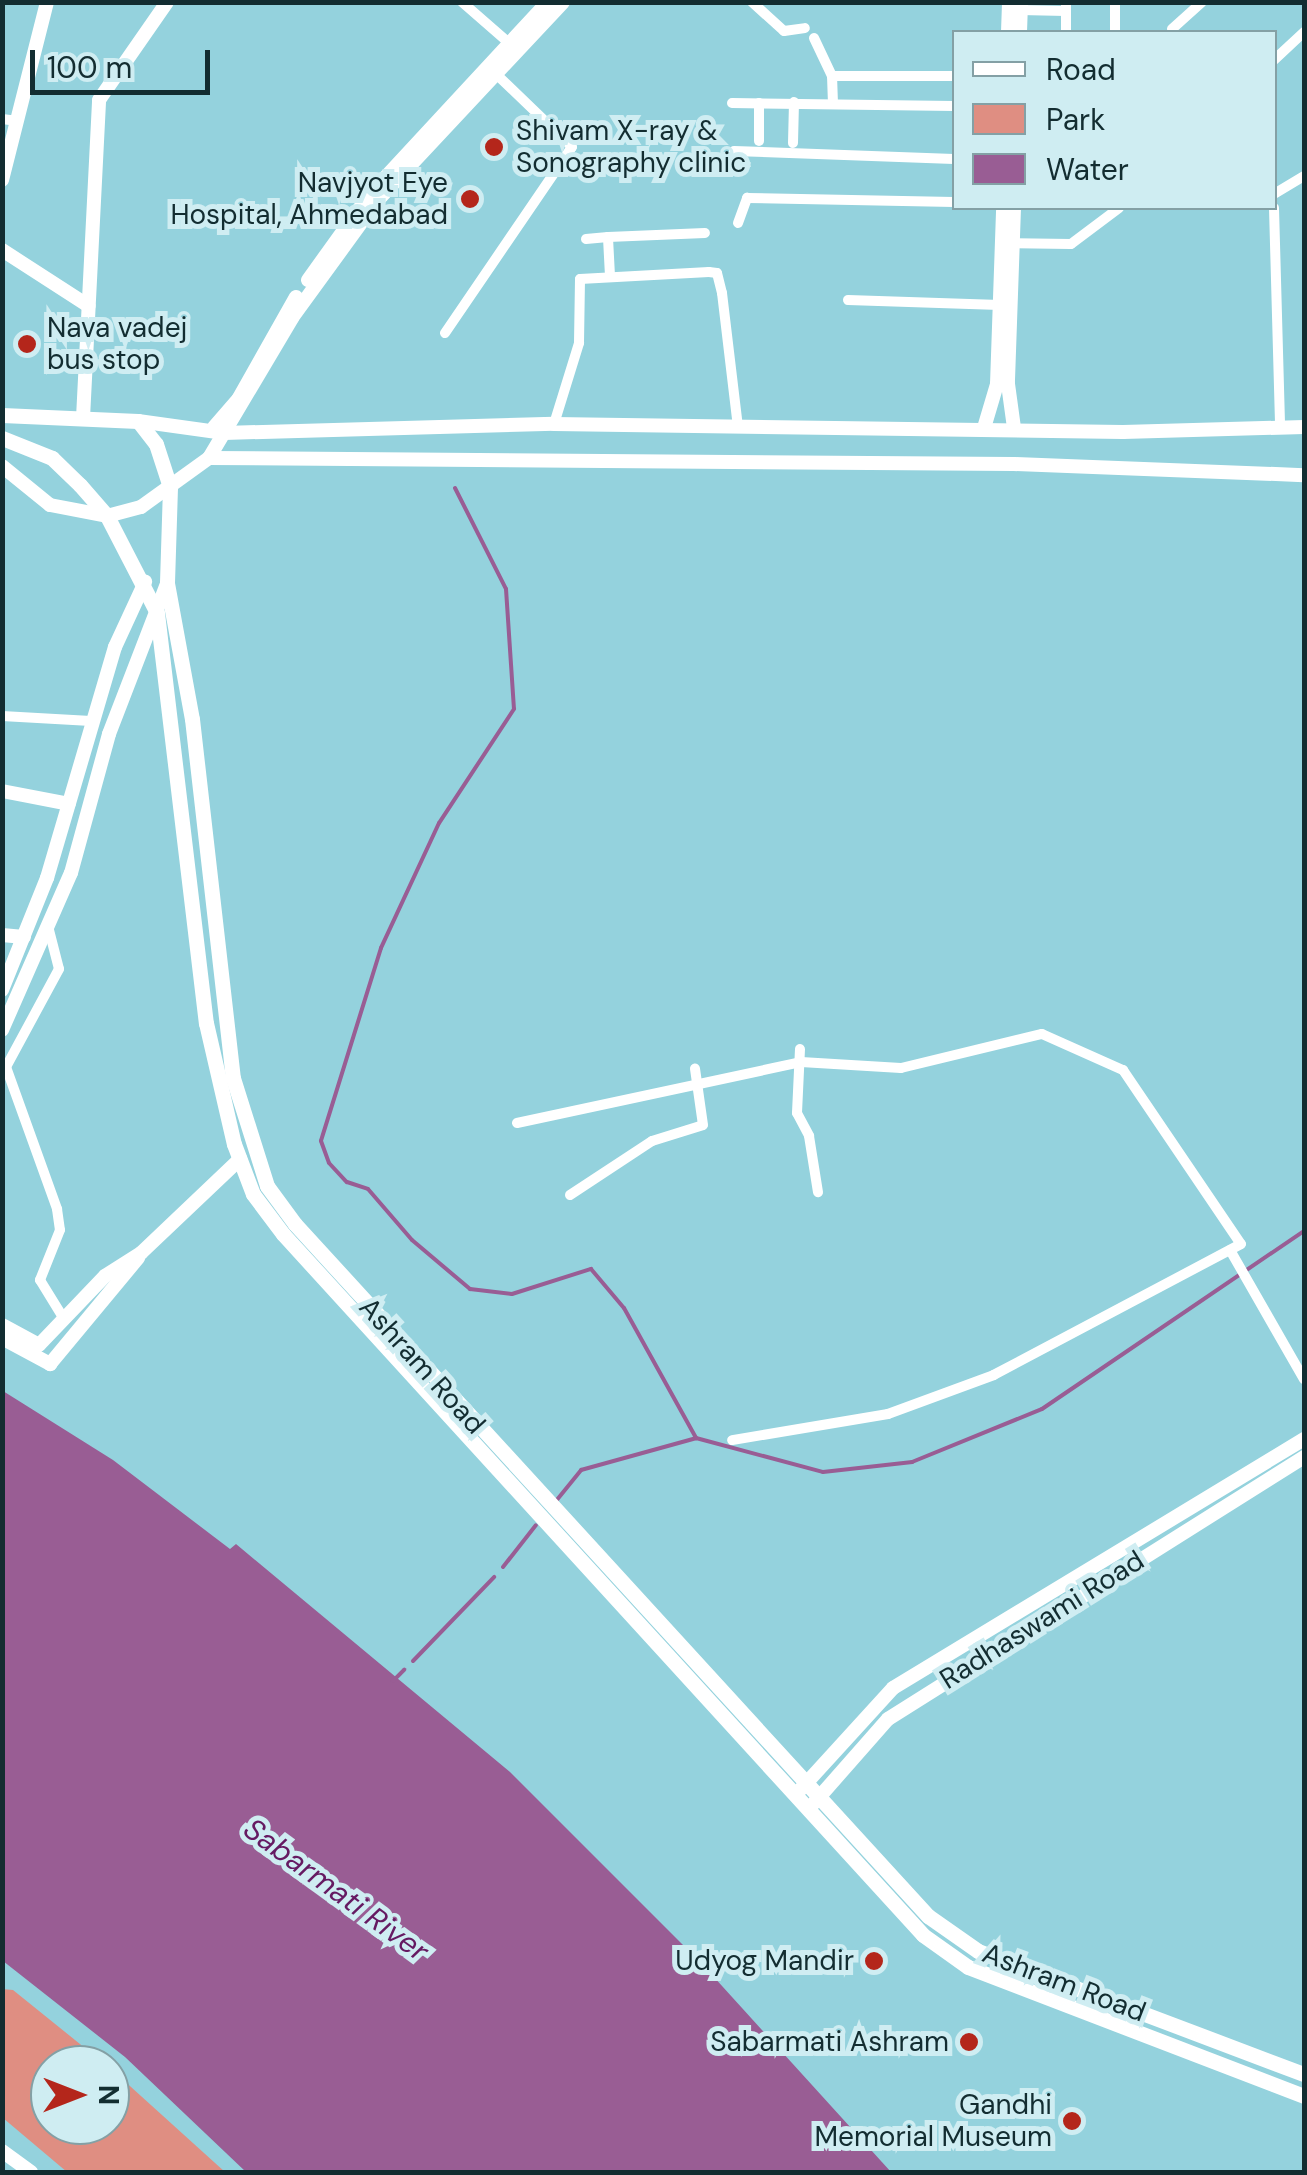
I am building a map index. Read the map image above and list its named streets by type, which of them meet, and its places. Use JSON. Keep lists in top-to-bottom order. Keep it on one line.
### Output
{"streets":{"main road":["Ashram Road","Radhaswami Road"]},"crossings":[["Ashram Road","Radhaswami Road"]],"water":["Sabarmati River"],"places":["Shivam X-ray & Sonography clinic","Navjyot Eye Hospital, Ahmedabad","Nava vadej bus stop","Udyog Mandir","Sabarmati Ashram","Gandhi Memorial Museum"],"legend":["Road","Park","Water"],"scale_bar":"100 m","north":"right"}
